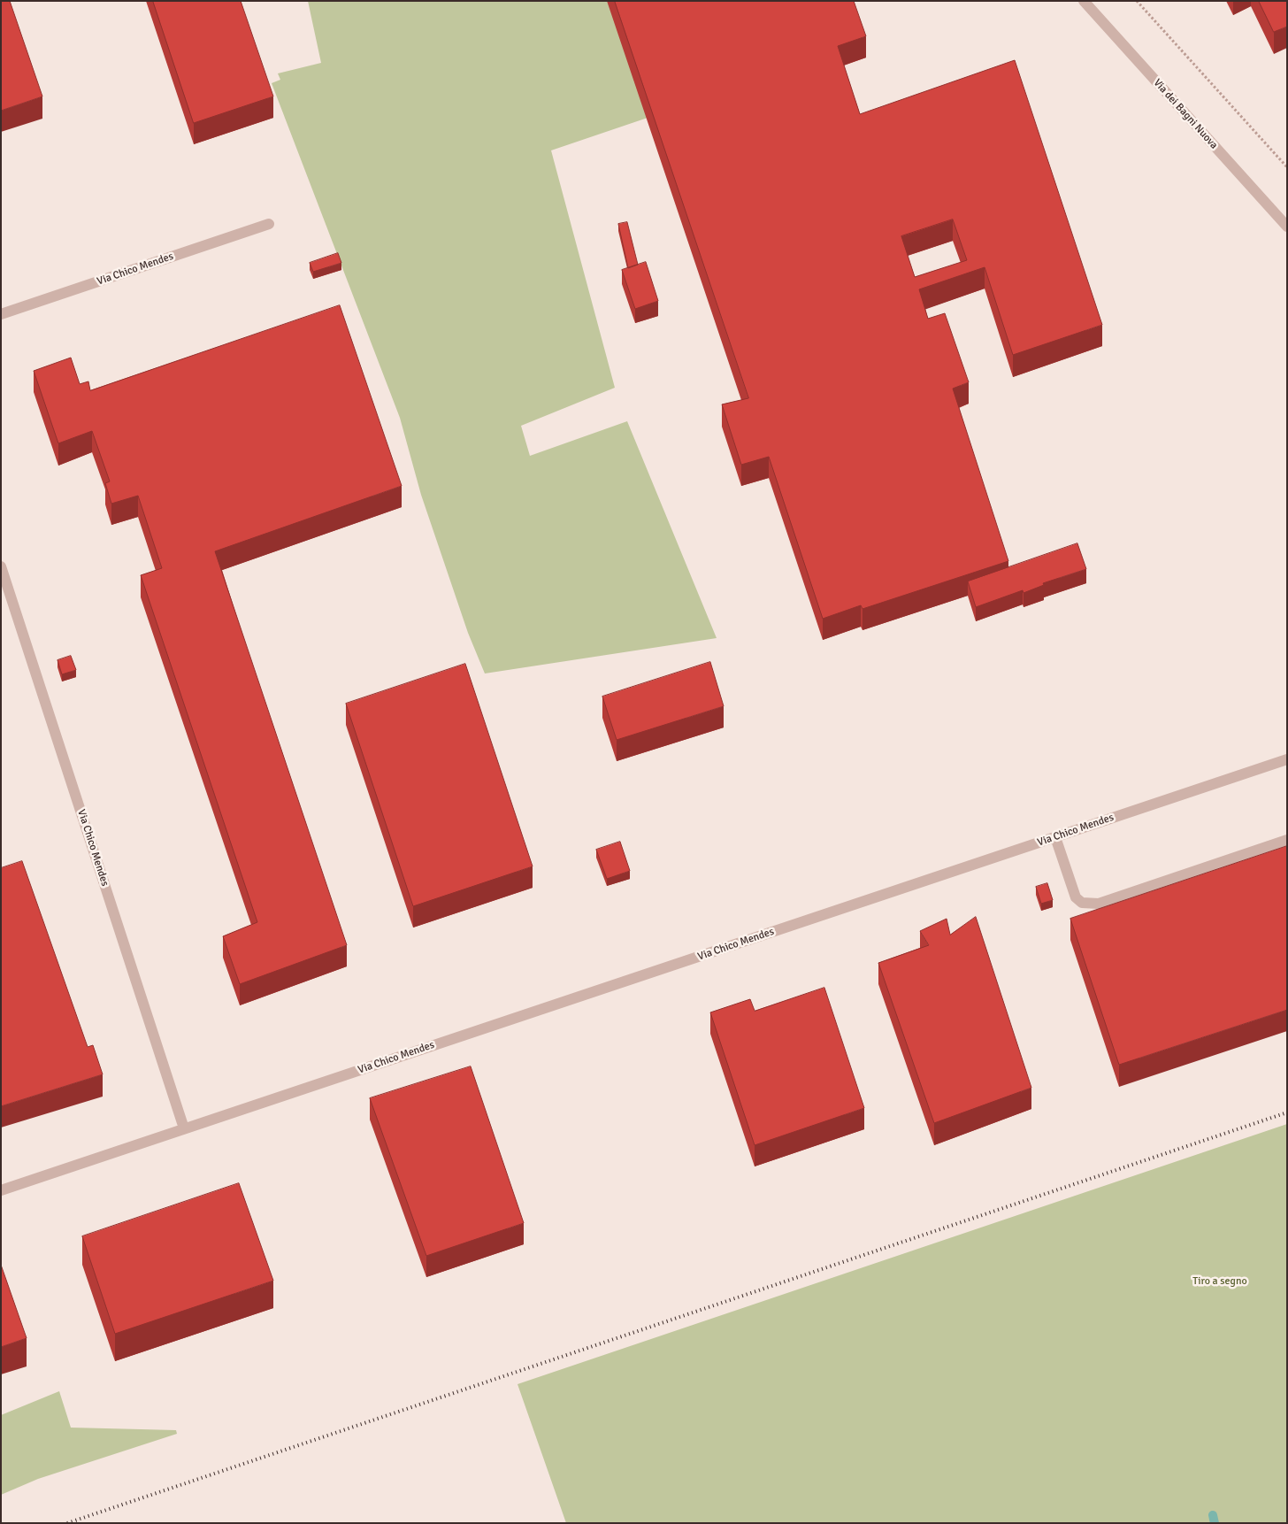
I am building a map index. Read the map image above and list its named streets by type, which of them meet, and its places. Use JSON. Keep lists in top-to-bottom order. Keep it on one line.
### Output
{"streets":{"street":["Via dei Bagni Nuova","Via Chico Mendes"]},"parks":["Tiro a segno"]}
